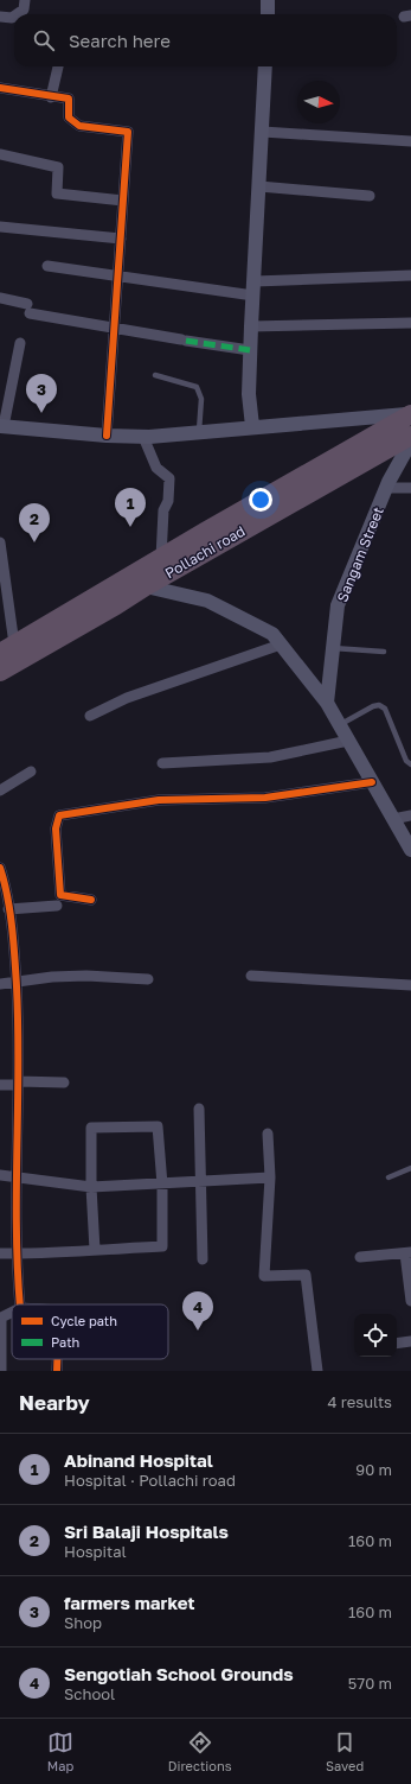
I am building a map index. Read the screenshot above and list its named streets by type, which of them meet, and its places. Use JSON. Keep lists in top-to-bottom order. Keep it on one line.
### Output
{"streets":{"highway":["Pollachi road"],"main road":["Sangam Street"]},"legend":["Cycle path","Path"],"north":"right","page":{"search":"Search here","pins":["3","1","2","4"],"heading":["Nearby","4 results"],"list":[{"mark":"1","name":"Abinand Hospital","note":"Hospital · Pollachi road","value":"90 m"},{"mark":"2","name":"Sri Balaji Hospitals","note":"Hospital","value":"160 m"},{"mark":"3","name":"farmers market","note":"Shop","value":"160 m"},{"mark":"4","name":"Sengotiah School Grounds","note":"School","value":"570 m"}],"nav":["Map","Directions","Saved"]}}
